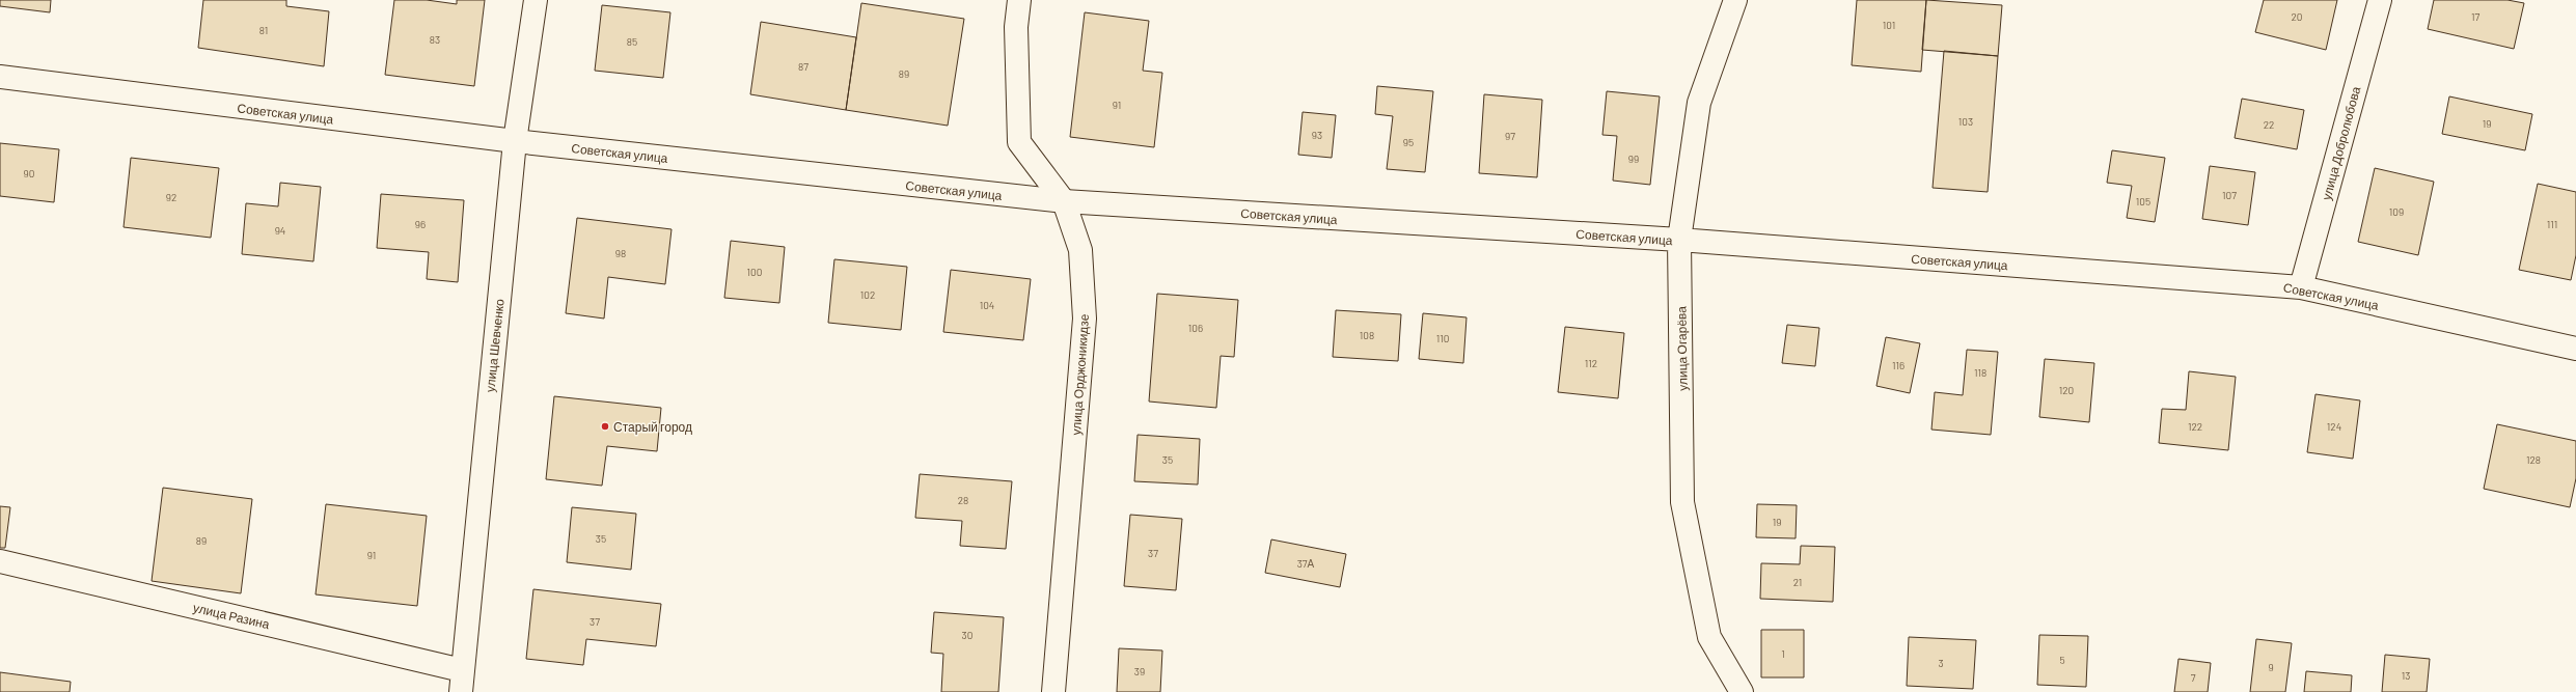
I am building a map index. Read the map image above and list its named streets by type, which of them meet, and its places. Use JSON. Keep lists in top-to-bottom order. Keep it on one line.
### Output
{"streets":{"street":["Советская улица","улица Добролюбова","улица Шевченко","улица Огарёва","улица Орджоникидзе","улица Разина"]},"crossings":[["Советская улица","улица Добролюбова"],["Советская улица","улица Шевченко"],["Советская улица","улица Огарёва"],["Советская улица","улица Орджоникидзе"],["улица Шевченко","улица Разина"]],"places":["Старый город"],"house_numbers":["20","17","101","81","83","85","87","89","91","103","19","22","93","97","95","99","90","107","92","105","109","96","111","94","98","100","102","104","106","108","110","112","116","118","120","122","124","35","128","28","19","35","89","37","91","37А","21","37","30","1","5","3","9","39","13","7"]}
